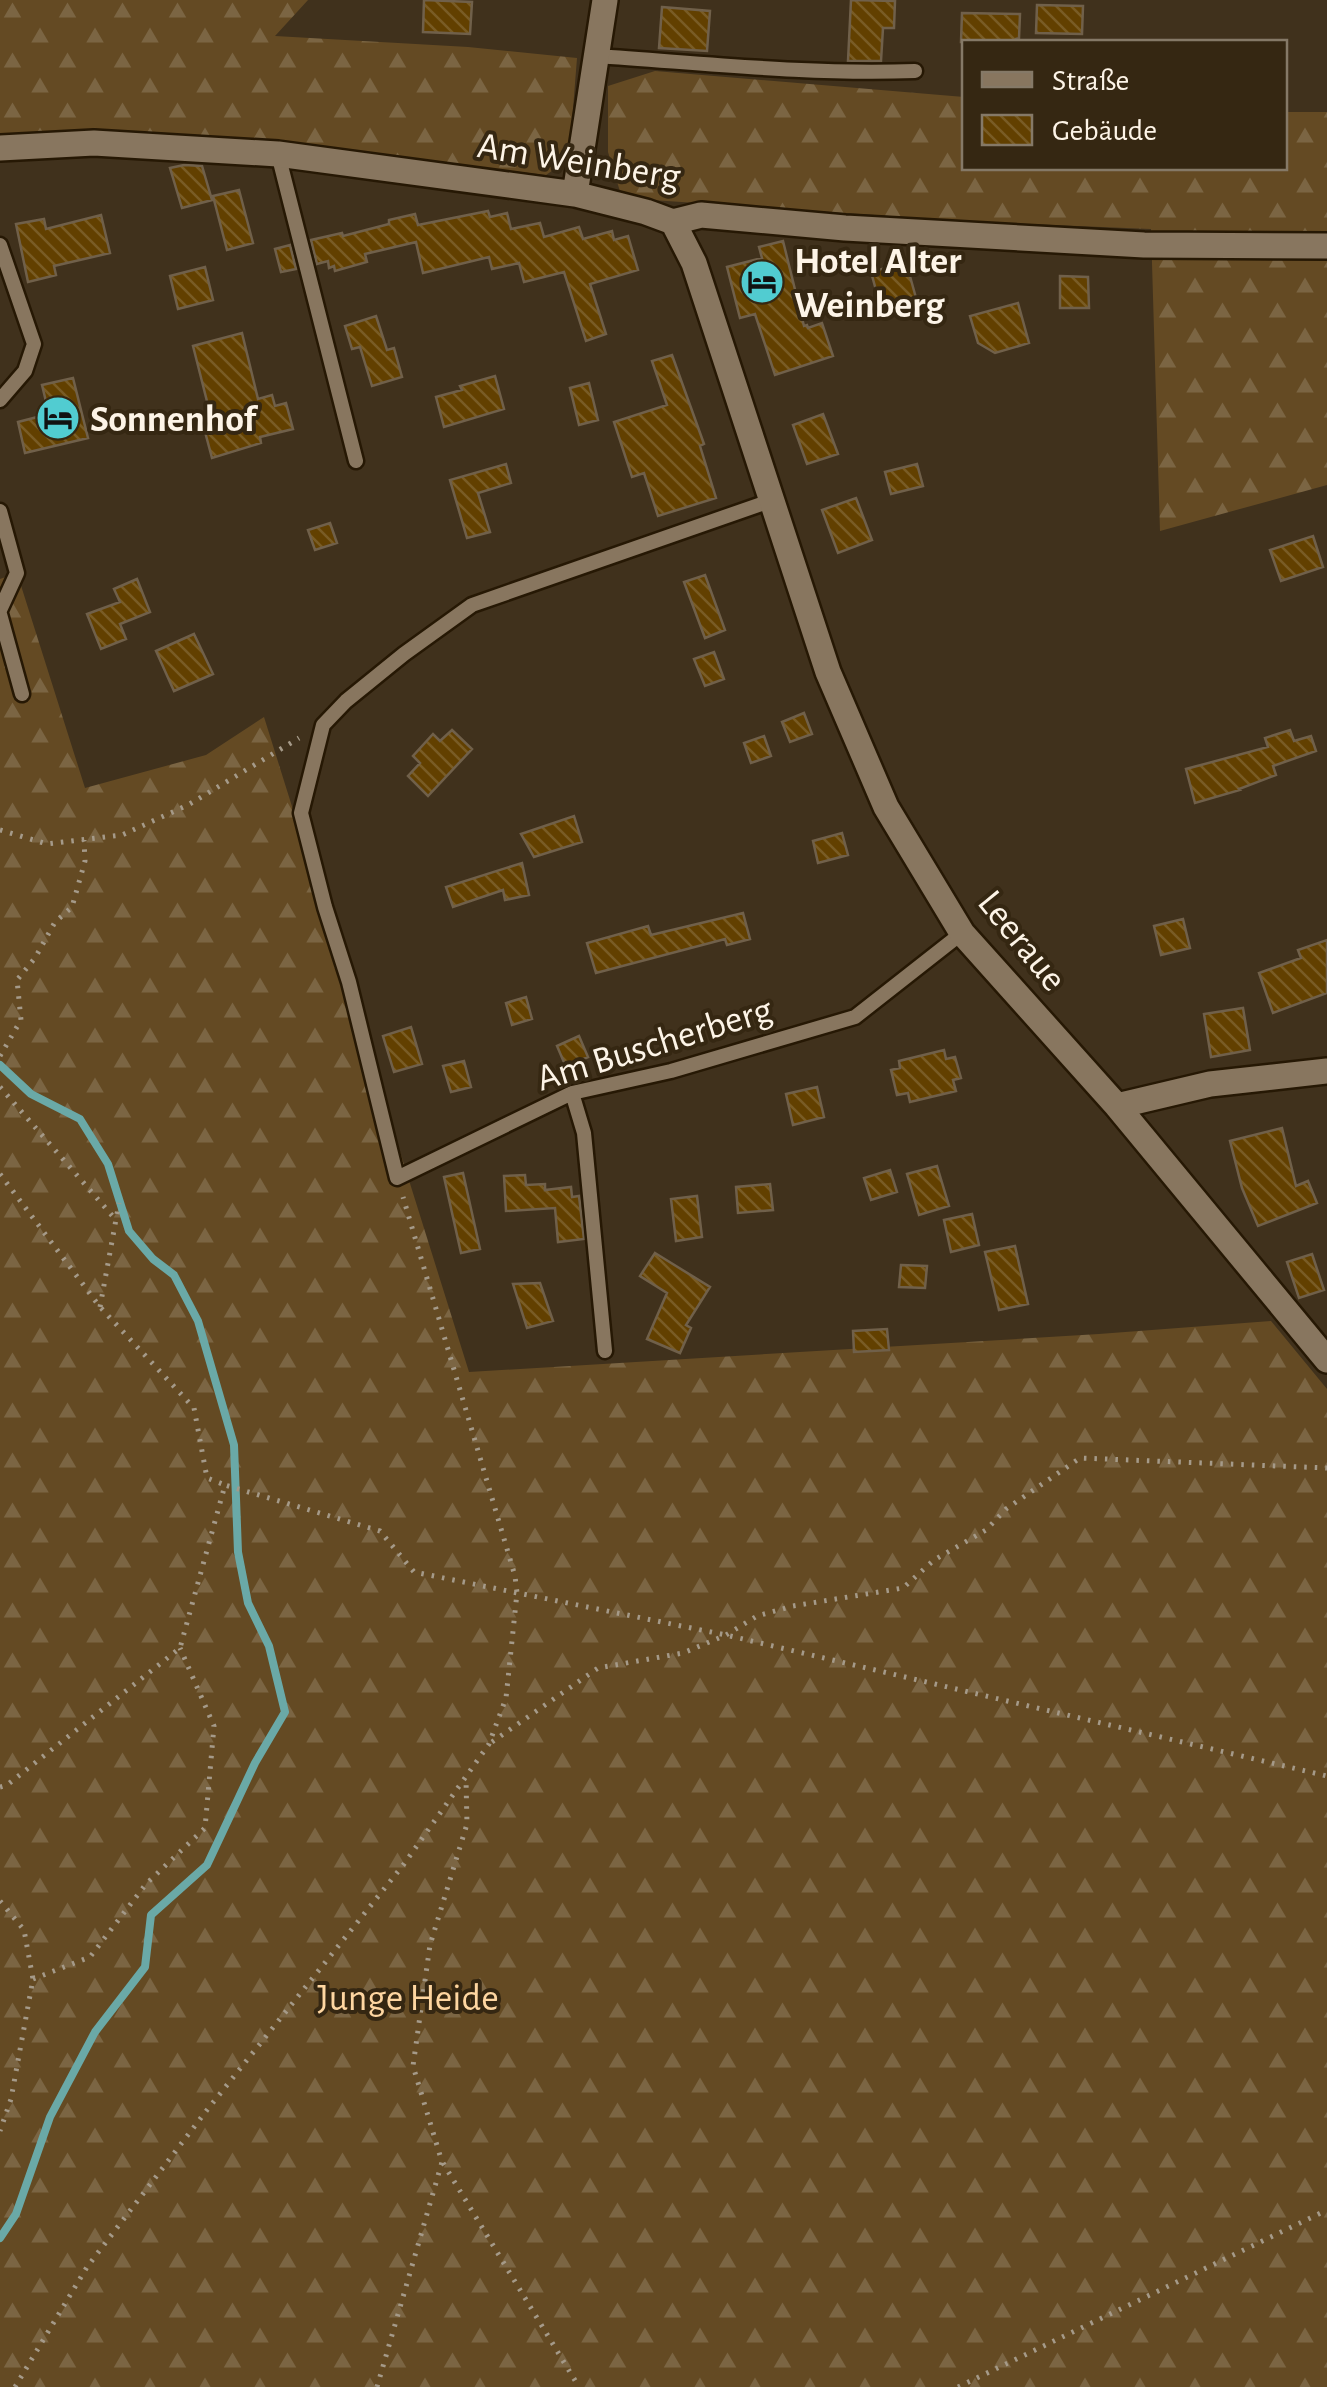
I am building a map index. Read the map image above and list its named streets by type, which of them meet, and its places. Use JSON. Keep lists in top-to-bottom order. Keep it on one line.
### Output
{"streets":{"street":["Am Weinberg","Leeraue"],"lane":["Am Buscherberg"]},"crossings":[["Am Weinberg","Leeraue"],["Leeraue","Am Buscherberg"]],"parks":["Junge Heide"],"places":{"hotel":["Hotel Alter Weinberg","Sonnenhof"]},"legend":["Straße","Gebäude"]}
